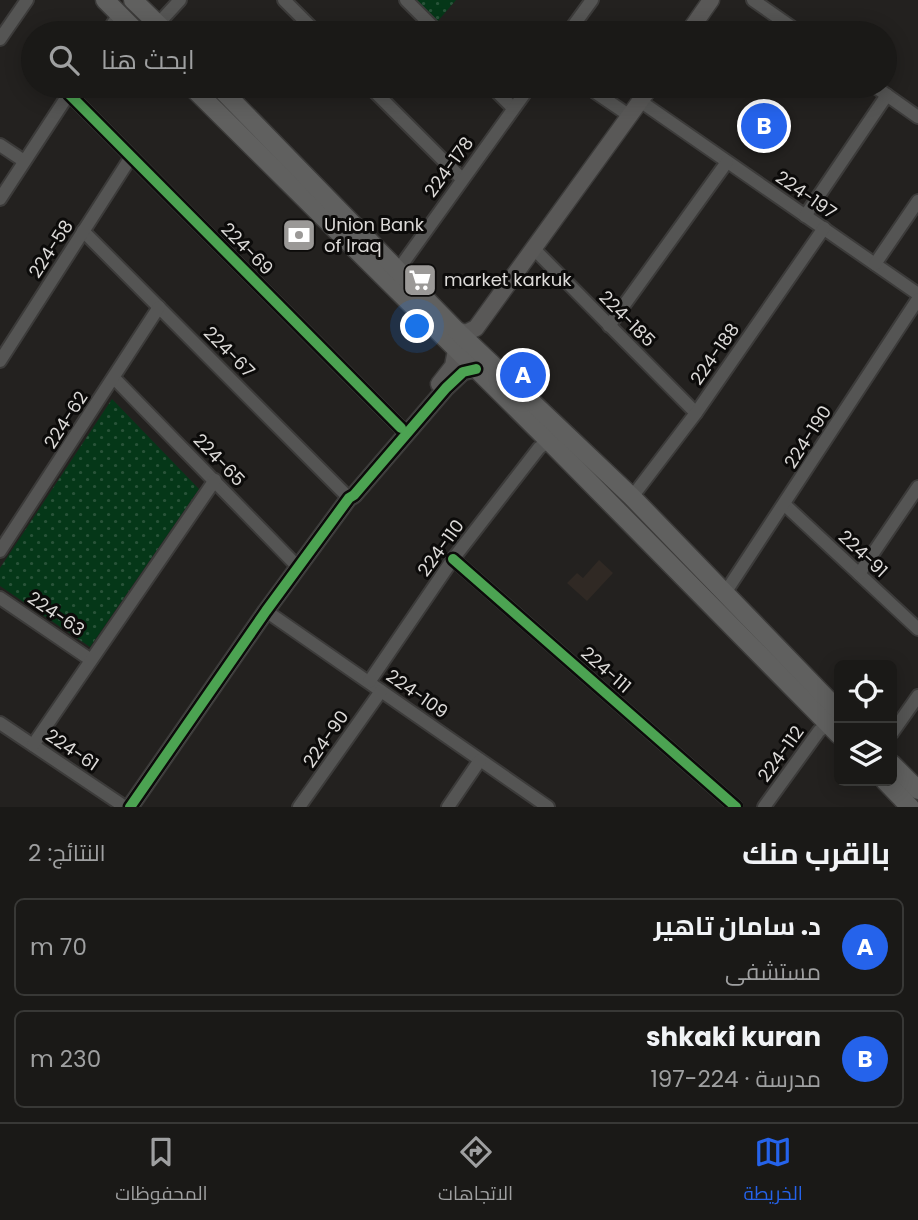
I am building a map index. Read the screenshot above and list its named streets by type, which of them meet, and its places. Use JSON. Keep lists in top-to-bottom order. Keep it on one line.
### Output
{"streets":{"street":["224-178","224-197","224-58","224-69","224-185","224-67","224-188","224-62","224-190","224-65","224-110","224-91","224-63","224-111","224-109","224-90","224-61","224-112"]},"crossings":[["224-197","224-188"],["224-197","224-190"],["224-58","224-69"],["224-58","224-67"],["224-185","224-188"],["224-67","224-62"],["224-62","224-65"],["224-190","224-91"],["224-110","224-111"],["224-110","224-109"],["224-109","224-90"]],"places":{"bank":["Union Bank of Iraq"],"supermarket":["market karkuk"]},"page":{"search":"ابحث هنا","pins":["B","A"],"heading":["بالقرب منك","النتائج: 2"],"list":[{"mark":"A","name":"د. سامان تاهیر","note":"مستشفى","value":"70 m"},{"mark":"B","name":"shkaki kuran","note":"مدرسة · 224-197","value":"230 m"}],"nav":["الخريطة","الاتجاهات","المحفوظات"]}}
